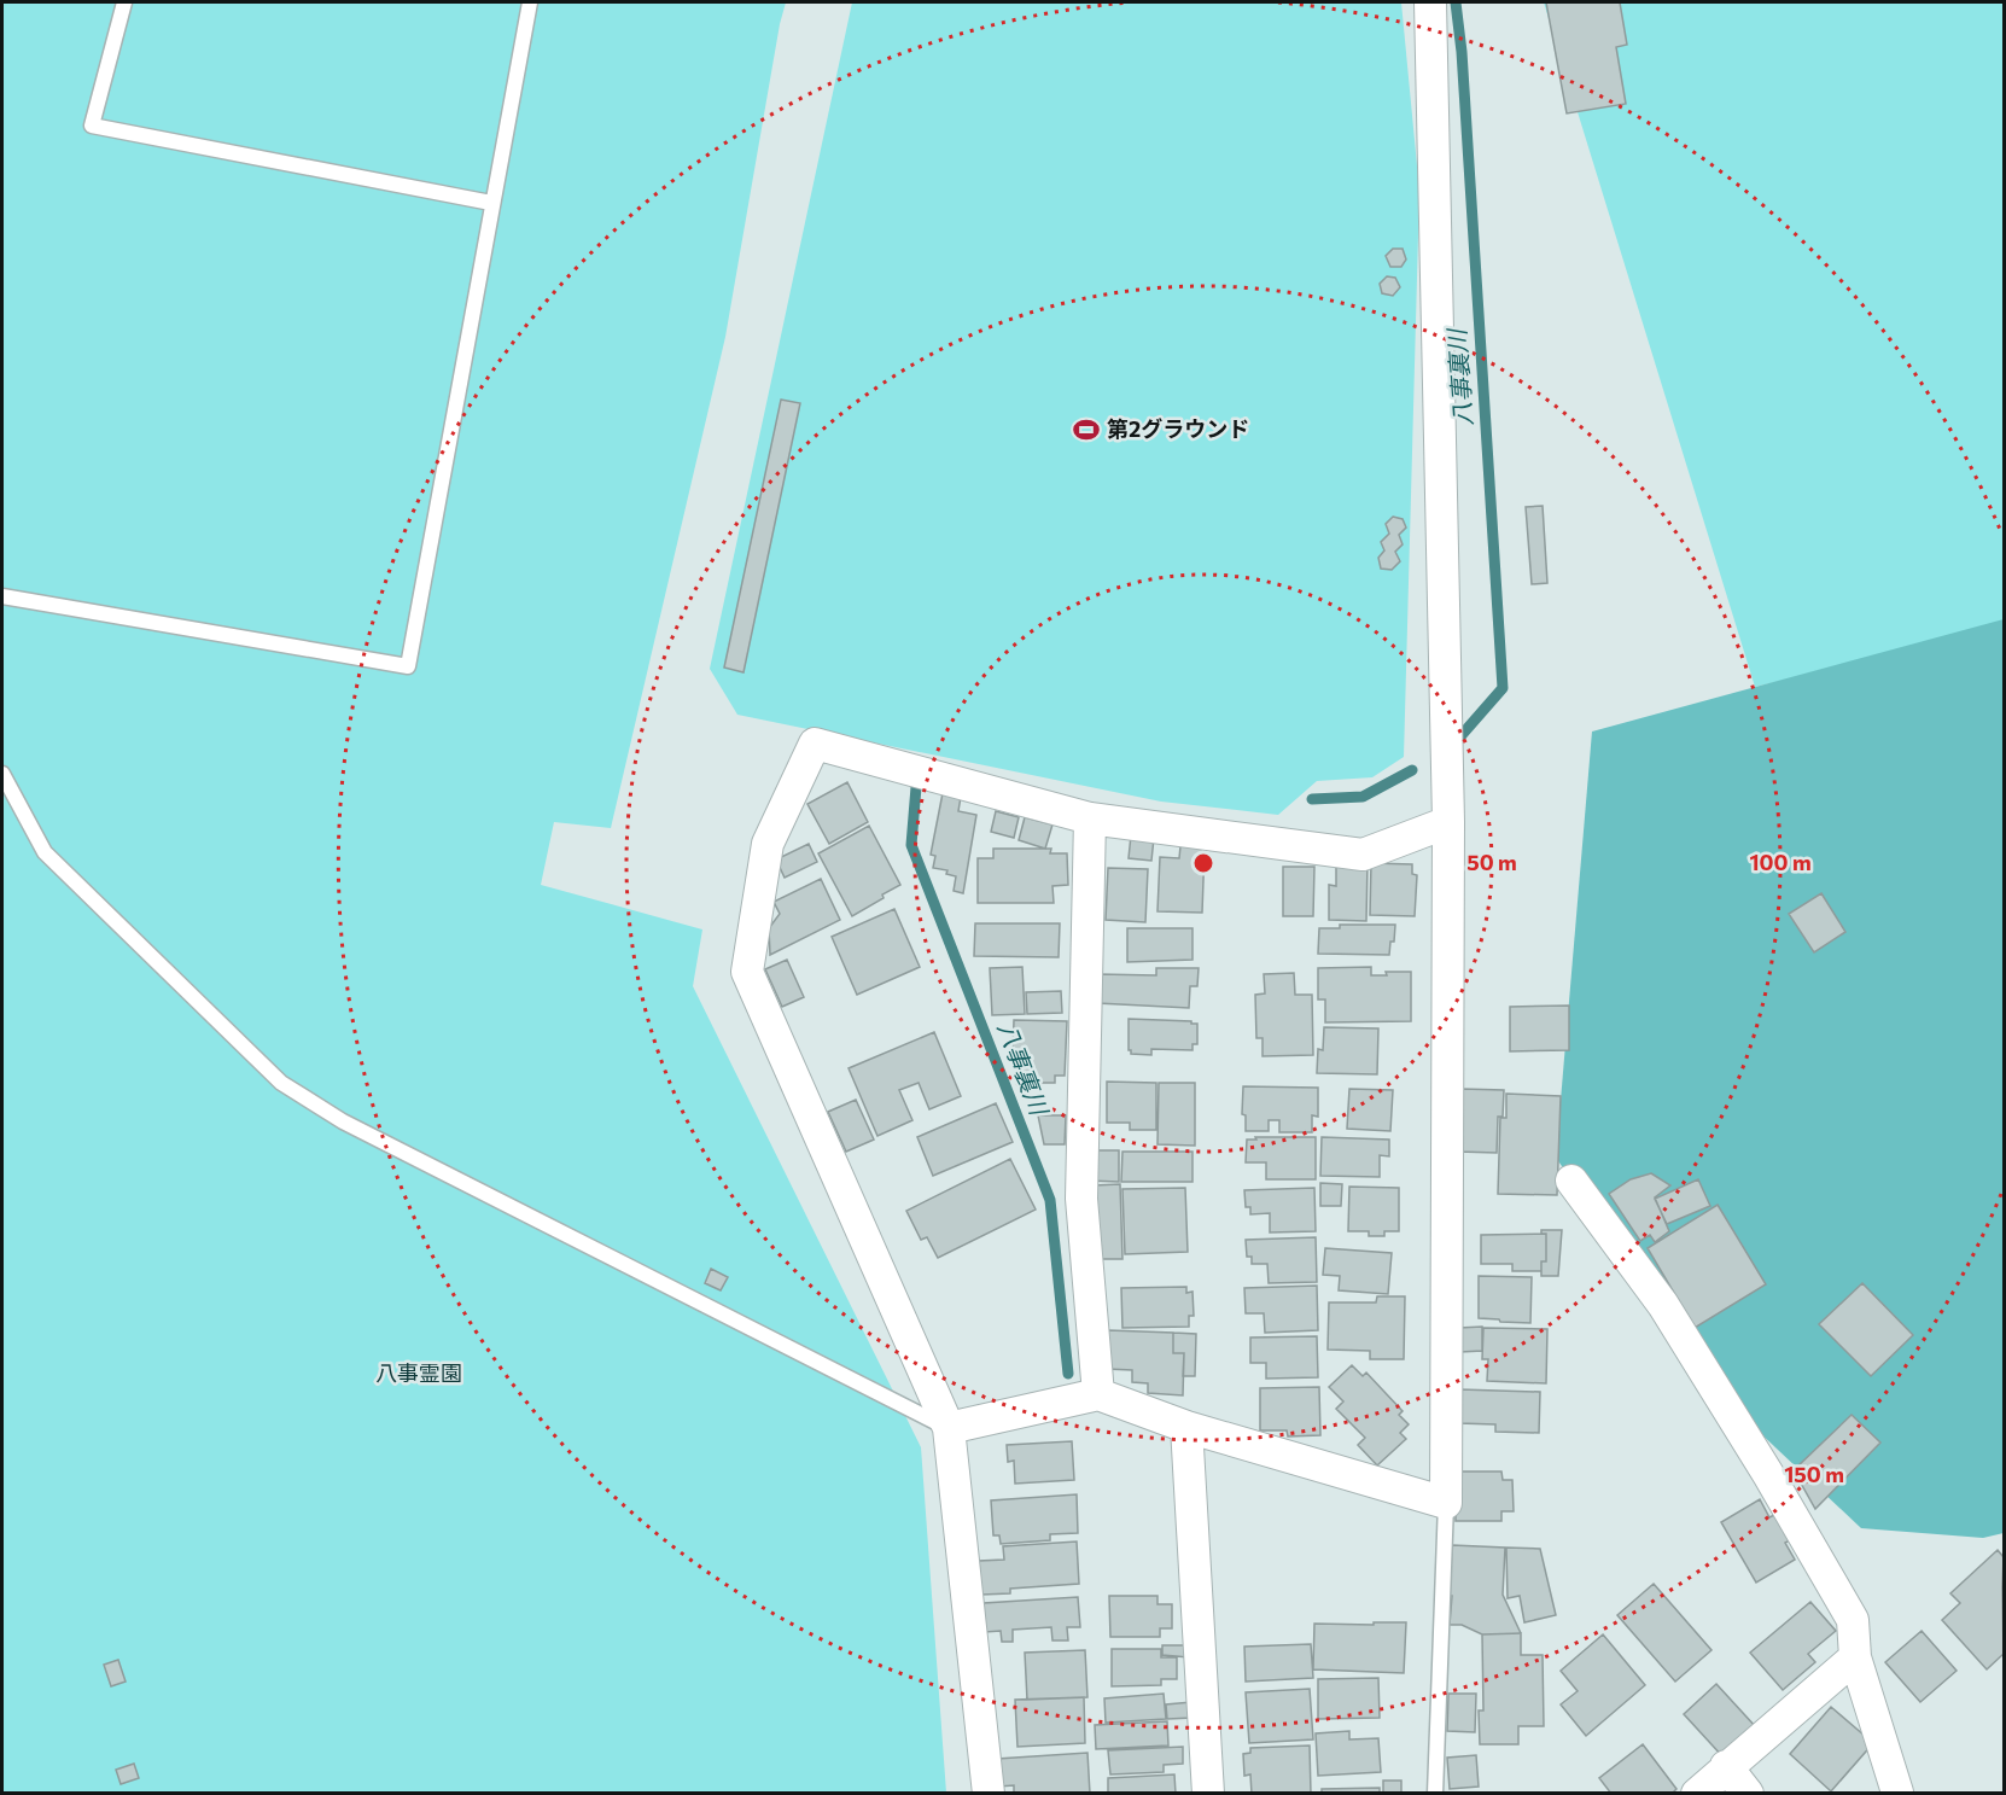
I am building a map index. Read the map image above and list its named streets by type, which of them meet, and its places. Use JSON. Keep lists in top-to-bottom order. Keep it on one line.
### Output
{"water":["八事裏川"],"parks":["八事霊園"],"places":{"sports":["第2グラウンド"]},"rings":["50 m","100 m","150 m"]}
